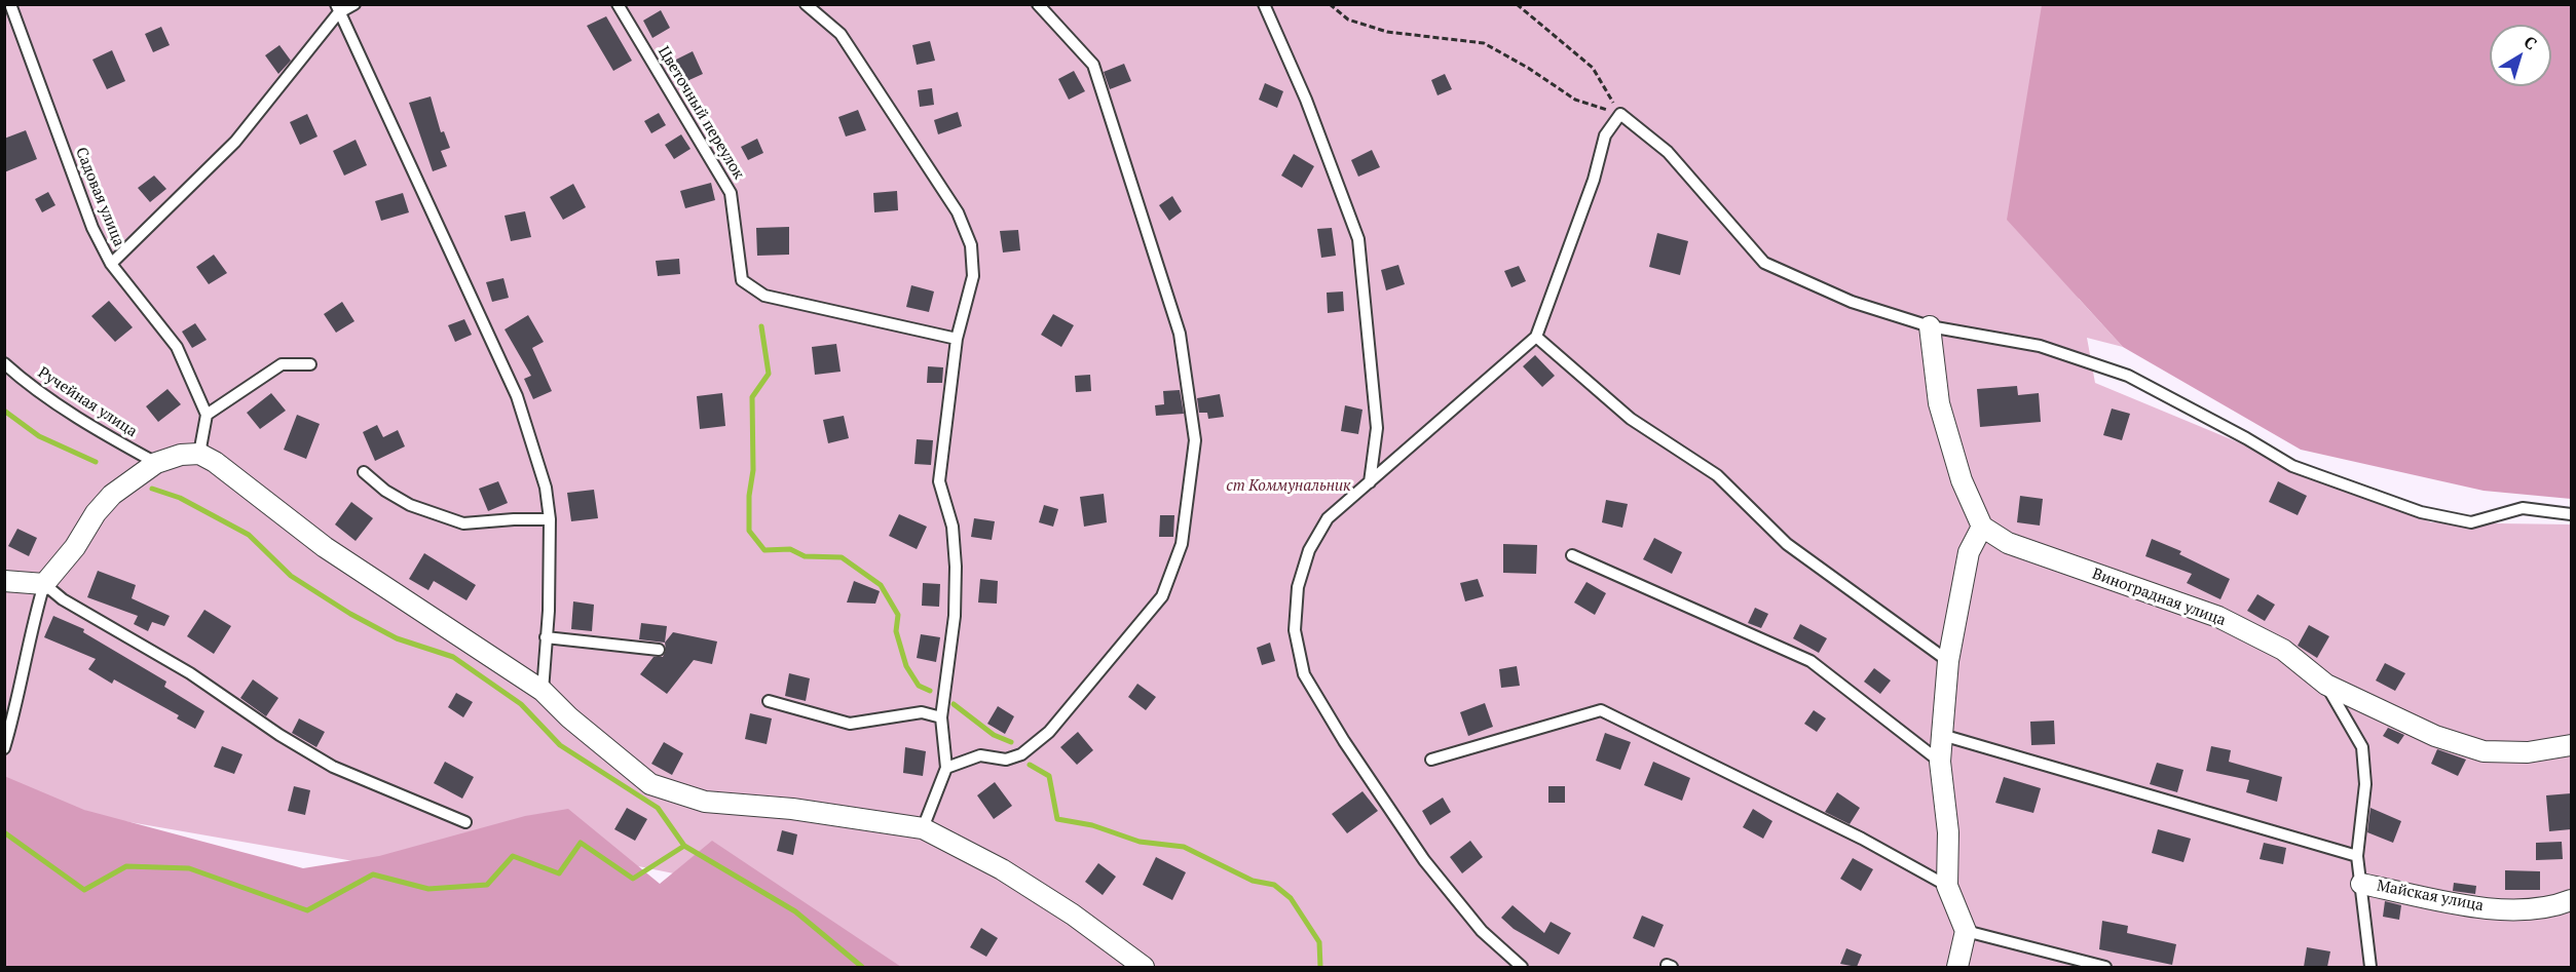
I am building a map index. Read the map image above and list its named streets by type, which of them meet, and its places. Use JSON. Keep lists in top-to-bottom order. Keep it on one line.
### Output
{"streets":{"street":["Виноградная улица","Майская улица"],"lane":["Цветочный переулок","Садовая улица","Ручейная улица"]},"parks":["ст Коммунальник"],"north":"top right"}
